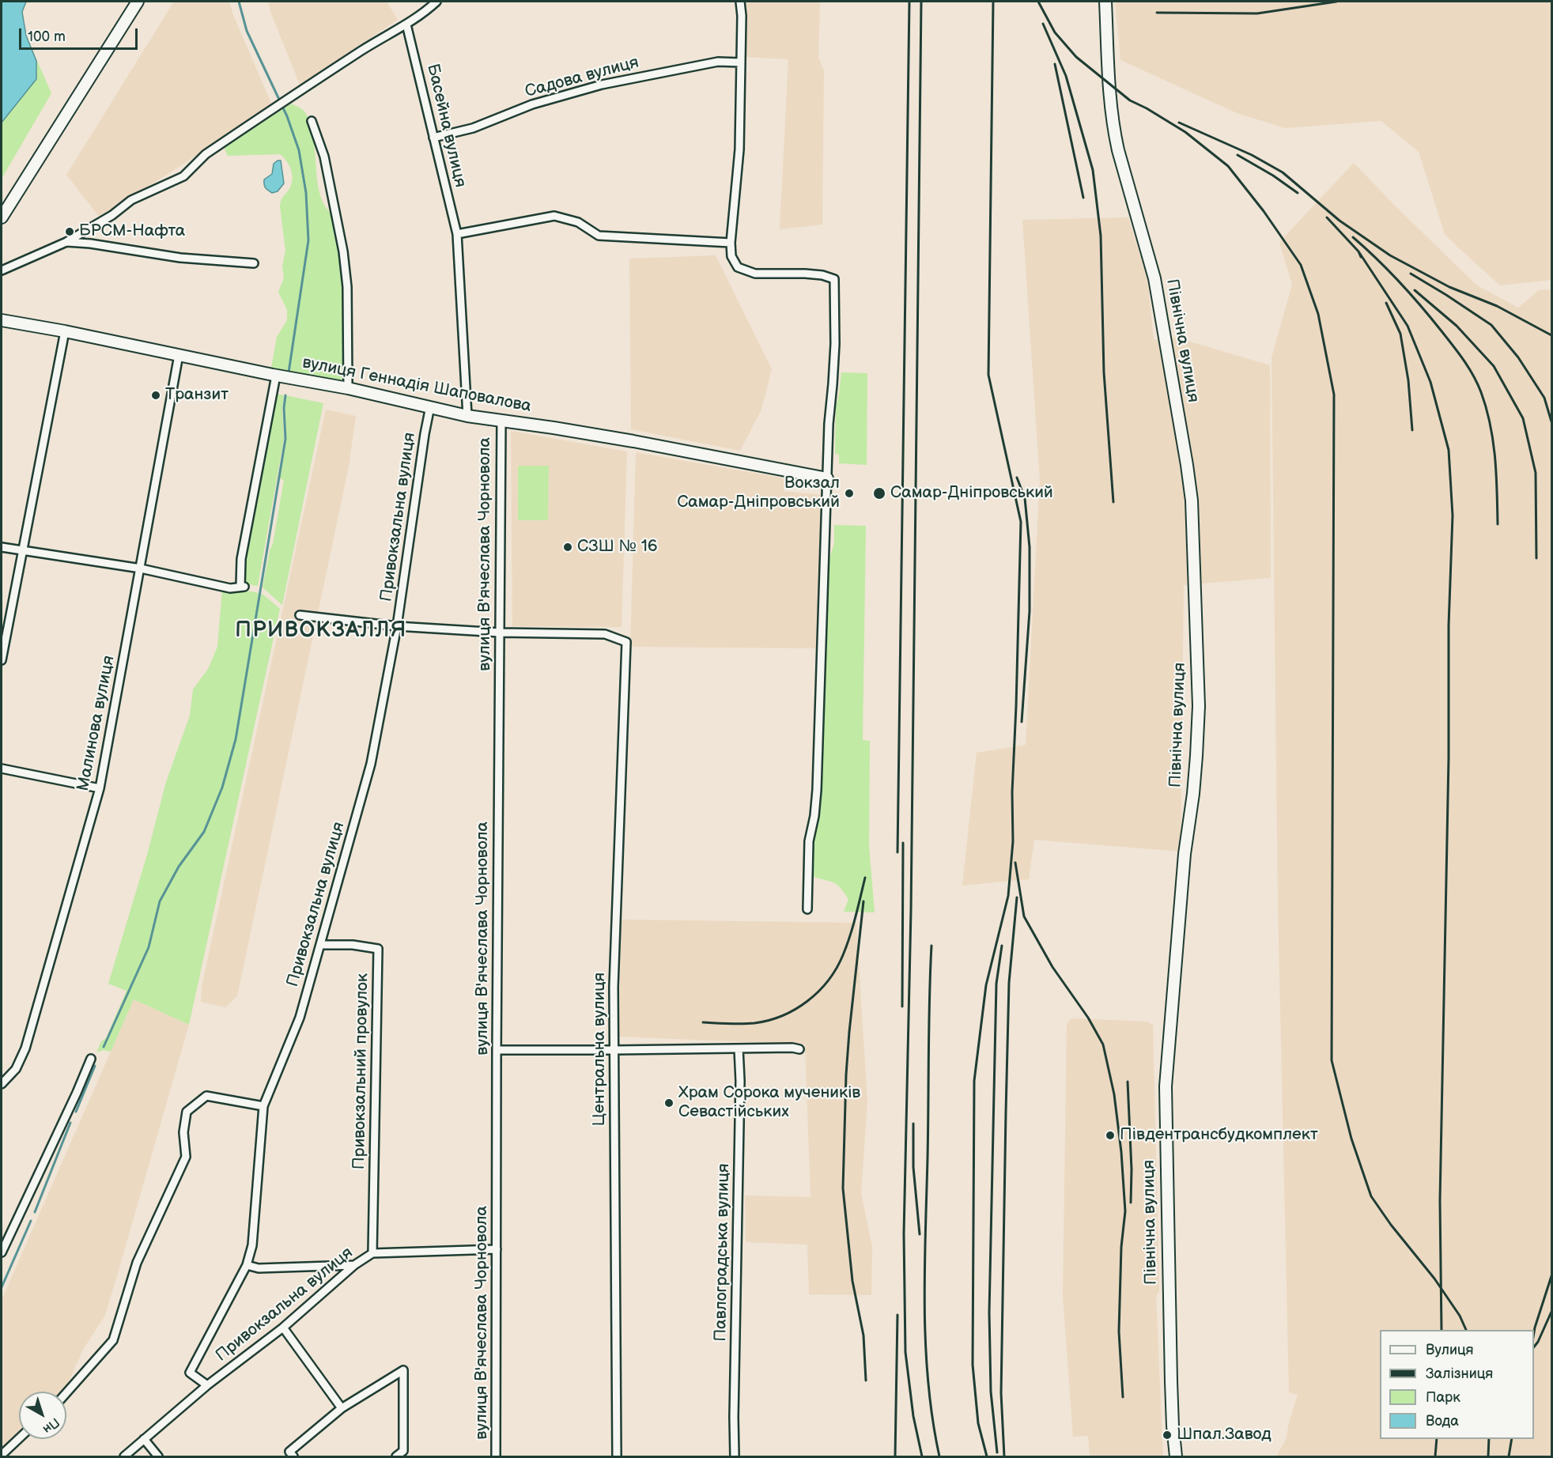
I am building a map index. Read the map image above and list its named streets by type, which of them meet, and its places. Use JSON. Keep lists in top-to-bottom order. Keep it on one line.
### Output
{"streets":{"street":["Садова вулиця","Басейна вулиця","Північна вулиця","вулиця Геннадія Шаповалова","Привокзальна вулиця","вулиця В'ячеслава Чорновола","Малинова вулиця","Центральна вулиця","Привокзальний провулок","Павлоградська вулиця"]},"crossings":[["Садова вулиця","Басейна вулиця"],["Басейна вулиця","вулиця Геннадія Шаповалова"],["вулиця Геннадія Шаповалова","Привокзальна вулиця"],["вулиця Геннадія Шаповалова","вулиця В'ячеслава Чорновола"],["вулиця Геннадія Шаповалова","Малинова вулиця"],["Привокзальна вулиця","вулиця В'ячеслава Чорновола"],["Привокзальна вулиця","Привокзальний провулок"],["вулиця В'ячеслава Чорновола","Центральна вулиця"]],"districts":["ПРИВОКЗАЛЛЯ"],"places":["БРСМ-Нафта","Транзит","Вокзал Самар-Дніпровський","Самар-Дніпровський","СЗШ № 16","Храм Сорока мучеників Севастійських","Південтрансбудкомплект","Шпал.Завод"],"legend":["Вулиця","Залізниця","Парк","Вода"],"scale_bar":"100 m","north":"bottom right"}
